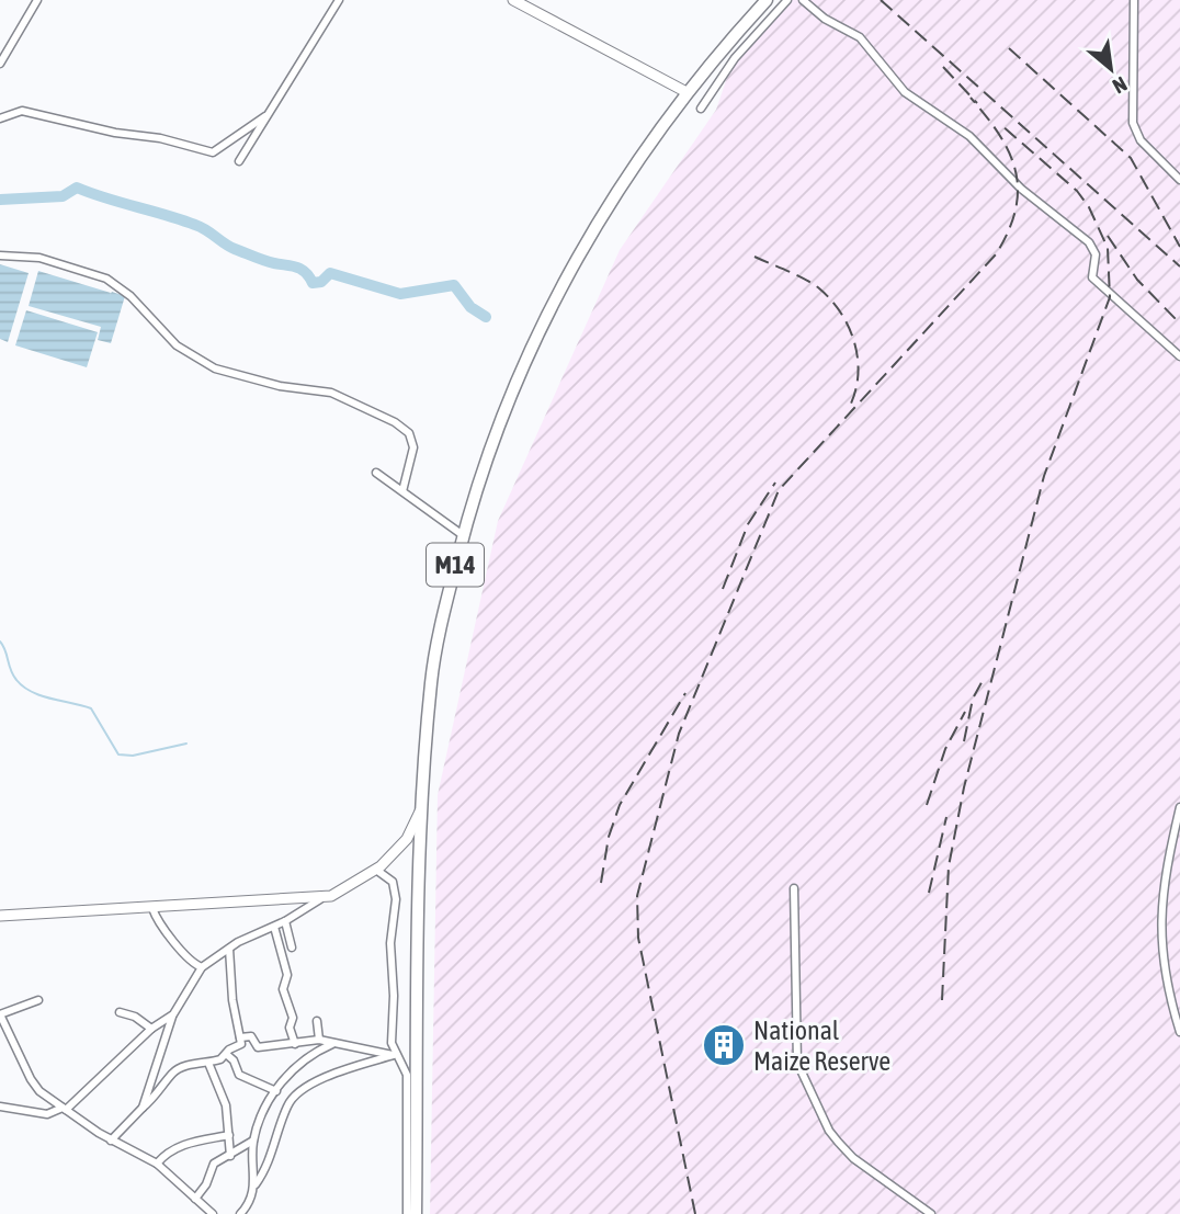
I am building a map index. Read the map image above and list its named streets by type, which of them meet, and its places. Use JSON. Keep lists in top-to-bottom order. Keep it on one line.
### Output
{"streets":{"highway":["M14"]},"places":{"building":["National Maize Reserve"]},"north":"bottom right"}
